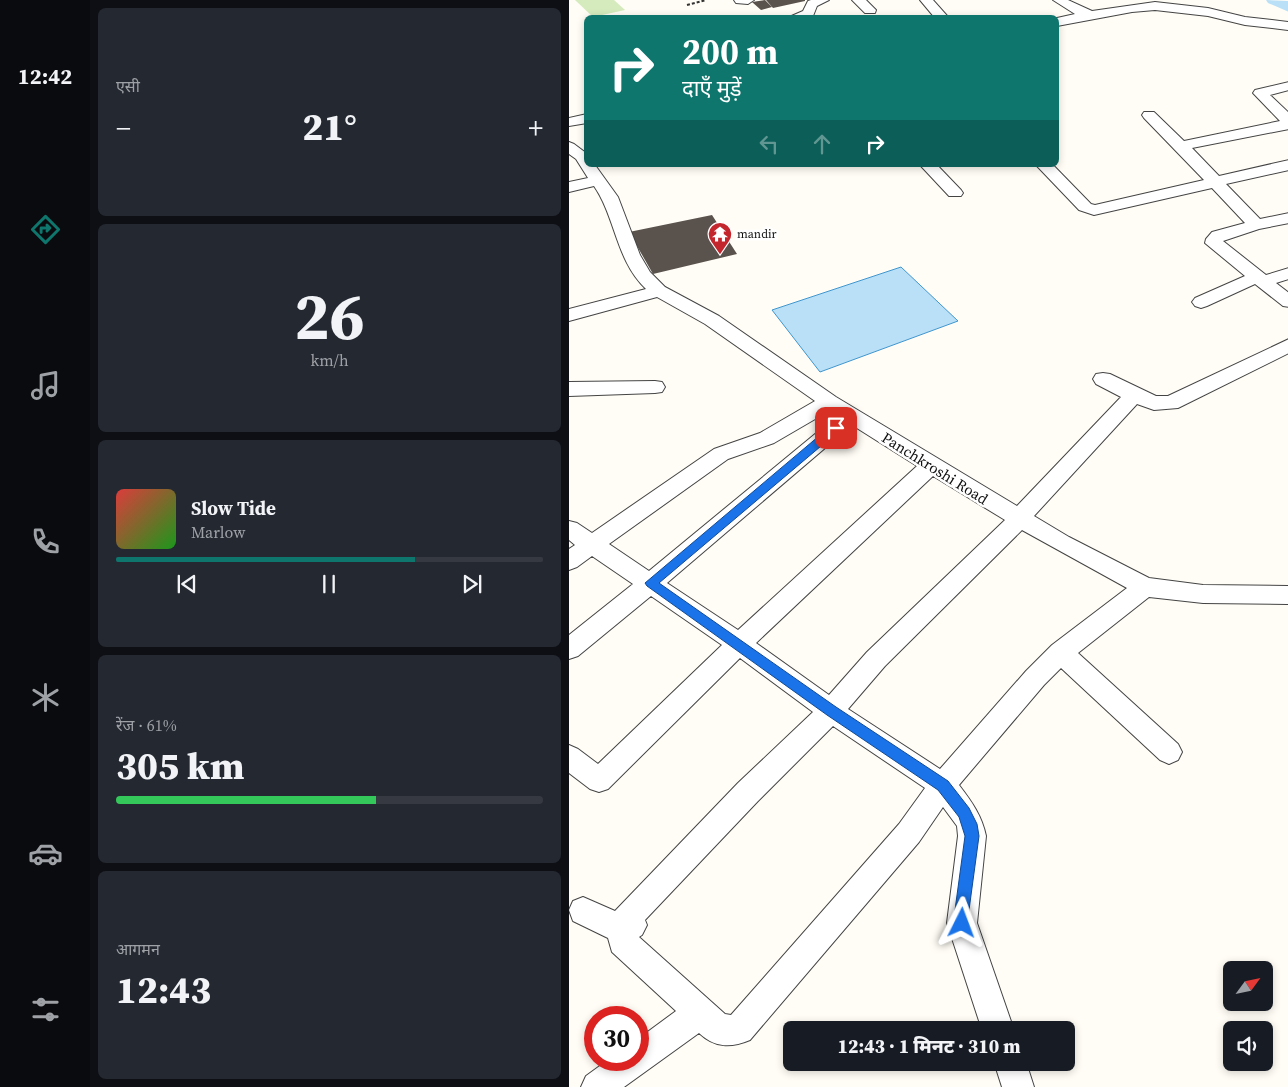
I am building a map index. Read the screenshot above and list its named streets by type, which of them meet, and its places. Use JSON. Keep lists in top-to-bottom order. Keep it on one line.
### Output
{"streets":{"street":["Panchkroshi Road"]},"places":{"temple":["mandir"]},"north":"top right","page":{"tabs":"12:42","tile":["एसी",["26","km/h"],["रेंज · 61%","305 km"],["आगमन","12:43"]],"turn":["200 m","दाएँ मुड़ें"],"heat":["−","21°","+"],"song":["Slow Tide","Marlow"],"limit":"30","trip":"12:43 · 1 मिनट · 310 m"}}
